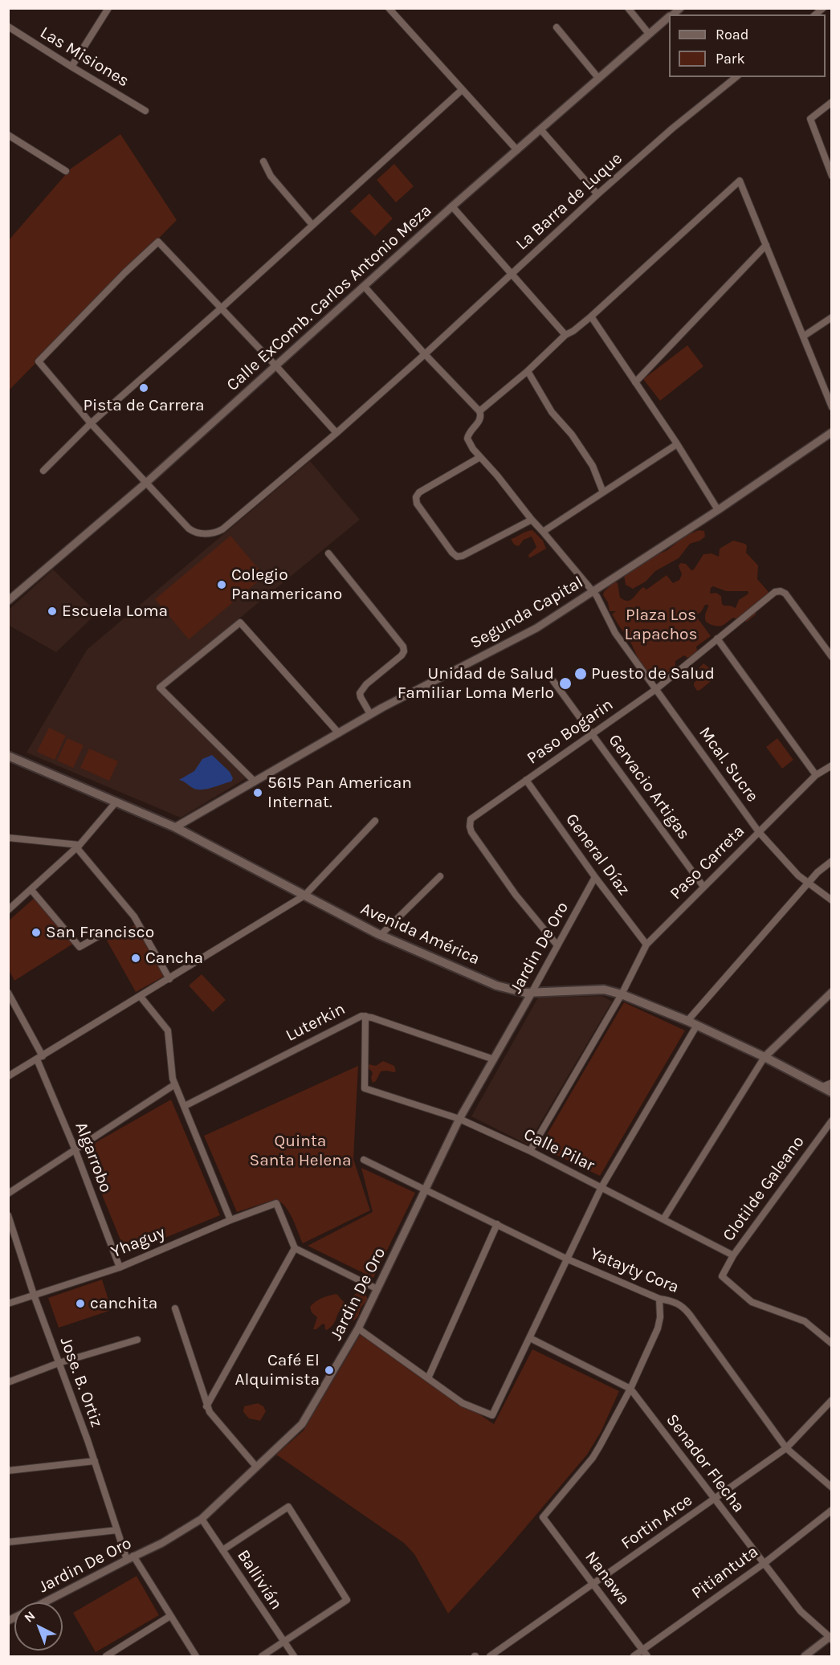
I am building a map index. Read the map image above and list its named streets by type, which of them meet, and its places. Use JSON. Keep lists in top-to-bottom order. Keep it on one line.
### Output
{"streets":{"main road":["Avenida América"],"street":["Las Misiones","La Barra de Luque","Calle ExComb. Carlos Antonio Meza","Segunda Capital","Paso Bogarin","Mcal. Sucre","Gervacio Artigas","General Díaz","Paso Carreta","Jardin De Oro","Luterkin","Calle Pilar","Algarrobo","Clotilde Galeano","Yhaguy","Yatayty Cora","Jose. B. Ortiz","Senador Flecha","Fortin Arce","Pitiantuta","Nanawa","Ballivián"]},"crossings":[["La Barra de Luque","Calle ExComb. Carlos Antonio Meza"],["Segunda Capital","Mcal. Sucre"],["Segunda Capital","Avenida América"],["Paso Bogarin","Mcal. Sucre"],["Paso Bogarin","Gervacio Artigas"],["Paso Bogarin","General Díaz"],["Paso Bogarin","Jardin De Oro"],["Mcal. Sucre","Paso Carreta"],["Gervacio Artigas","Paso Carreta"],["General Díaz","Paso Carreta"],["General Díaz","Jardin De Oro"],["Paso Carreta","Avenida América"],["Paso Carreta","Calle Pilar"],["Avenida América","Jardin De Oro"],["Jardin De Oro","Luterkin"],["Jardin De Oro","Calle Pilar"],["Jardin De Oro","Yatayty Cora"],["Jardin De Oro","Jose. B. Ortiz"],["Jardin De Oro","Ballivián"],["Luterkin","Calle Pilar"],["Calle Pilar","Clotilde Galeano"],["Algarrobo","Yhaguy"],["Yhaguy","Jose. B. Ortiz"],["Yatayty Cora","Fortin Arce"],["Senador Flecha","Fortin Arce"],["Senador Flecha","Pitiantuta"],["Senador Flecha","Nanawa"],["Fortin Arce","Nanawa"],["Pitiantuta","Nanawa"]],"parks":["Plaza Los Lapachos","Quinta Santa Helena"],"places":["Pista de Carrera","Colegio Panamericano","Escuela Loma","Puesto de Salud","Unidad de Salud Familiar Loma Merlo","5615 Pan American Internat.","San Francisco","Cancha","canchita","Café El Alquimista"],"legend":["Road","Park"],"north":"top left"}
